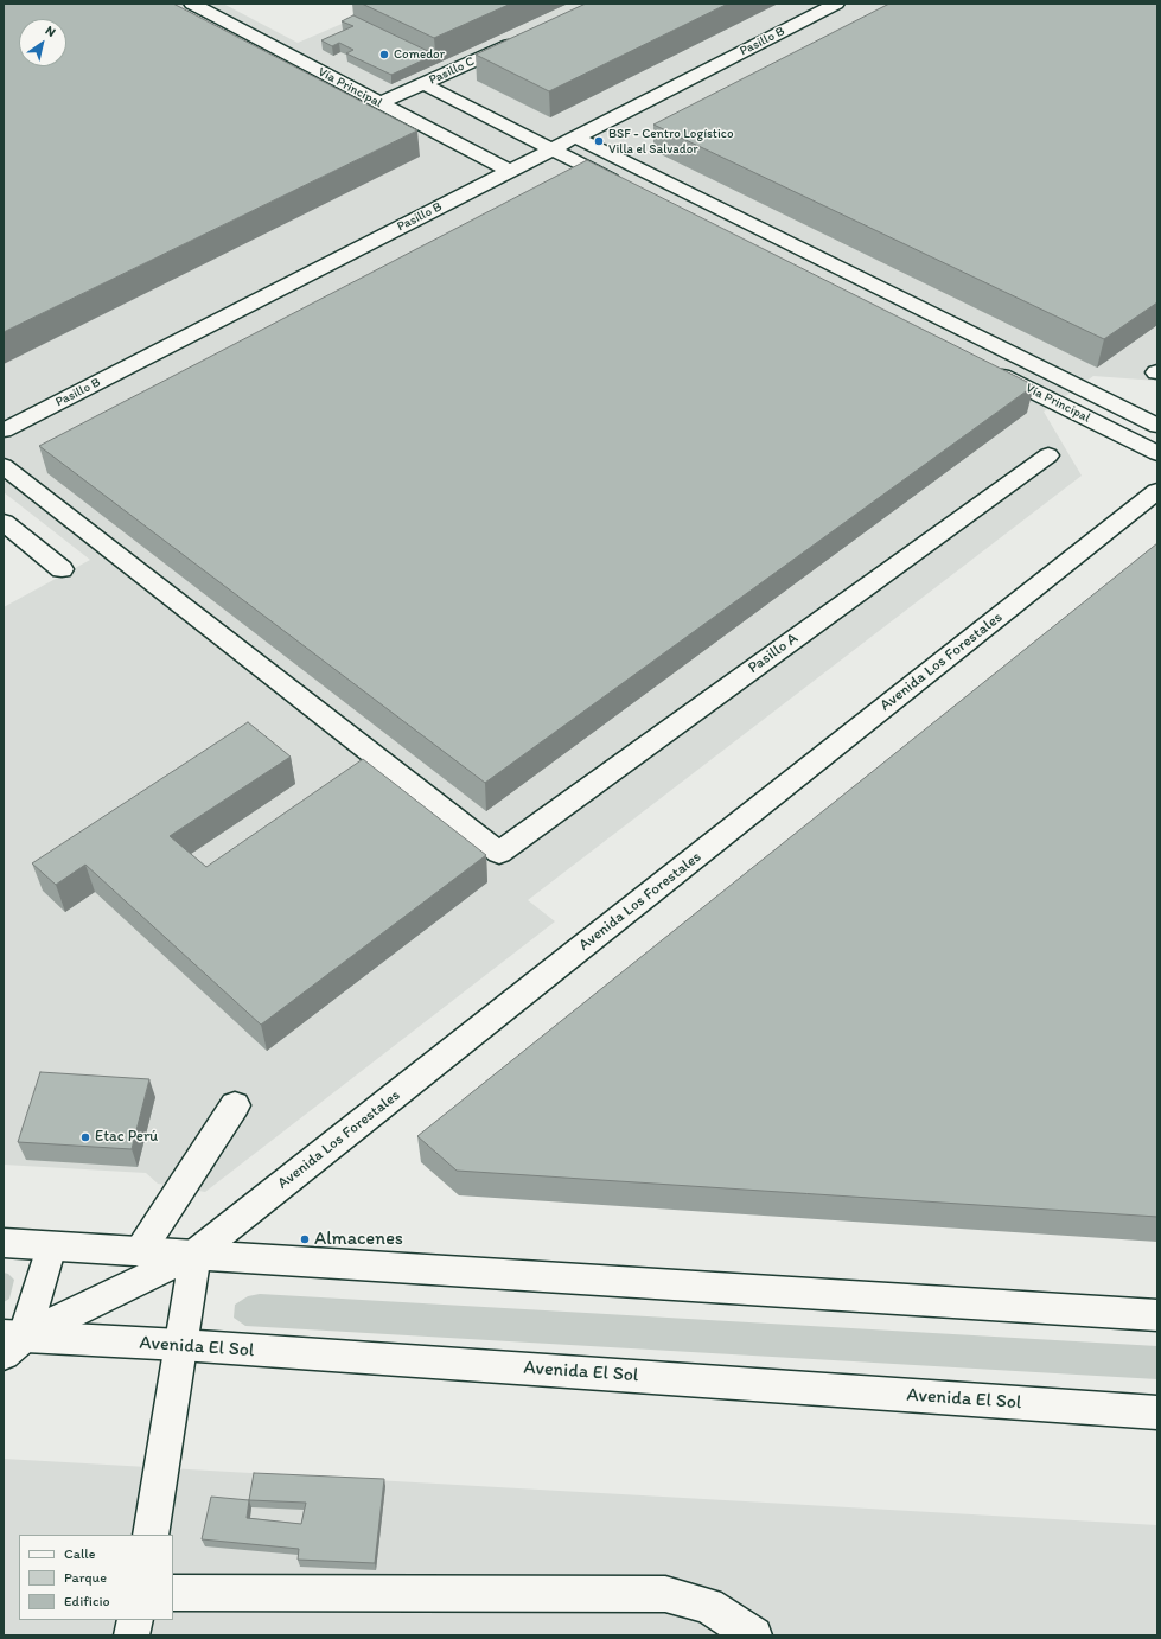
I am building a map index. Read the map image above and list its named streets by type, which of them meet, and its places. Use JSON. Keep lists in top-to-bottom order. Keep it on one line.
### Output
{"streets":{"main road":["Pasillo B","Pasillo C","Vía Principal","Pasillo A","Avenida Los Forestales","Avenida El Sol"]},"crossings":[["Pasillo B","Vía Principal"],["Pasillo C","Vía Principal"],["Avenida Los Forestales","Avenida El Sol"]],"places":["Comedor","BSF - Centro Logístico Villa el Salvador","Etac Perú","Almacenes"],"legend":["Calle","Parque","Edificio"],"north":"top right"}
